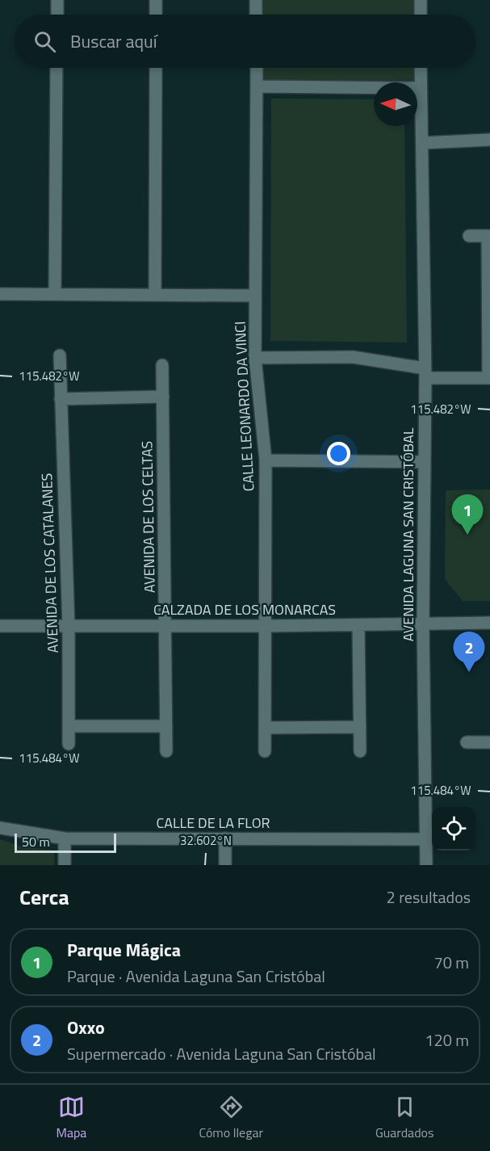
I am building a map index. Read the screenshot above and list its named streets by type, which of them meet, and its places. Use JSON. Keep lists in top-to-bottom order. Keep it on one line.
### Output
{"streets":{"street":["CALLE LEONARDO DA VINCI","AVENIDA DE LOS CELTAS","AVENIDA LAGUNA SAN CRISTÓBAL","AVENIDA DE LOS CATALANES","CALZADA DE LOS MONARCAS","CALLE DE LA FLOR"]},"crossings":[["CALLE LEONARDO DA VINCI","CALZADA DE LOS MONARCAS"],["AVENIDA DE LOS CELTAS","CALZADA DE LOS MONARCAS"],["AVENIDA LAGUNA SAN CRISTÓBAL","CALZADA DE LOS MONARCAS"],["AVENIDA LAGUNA SAN CRISTÓBAL","CALLE DE LA FLOR"],["AVENIDA DE LOS CATALANES","CALZADA DE LOS MONARCAS"]],"scale_bar":"50 m","north":"left","page":{"search":"Buscar aquí","pins":["1","2"],"scale":"50 m","heading":["Cerca","2 resultados"],"list":[{"mark":"1","name":"Parque Mágica","note":"Parque · Avenida Laguna San Cristóbal","value":"70 m"},{"mark":"2","name":"Oxxo","note":"Supermercado · Avenida Laguna San Cristóbal","value":"120 m"}],"nav":["Mapa","Cómo llegar","Guardados"]},"coordinates":["115.482°W","115.484°W","32.602°N"]}
